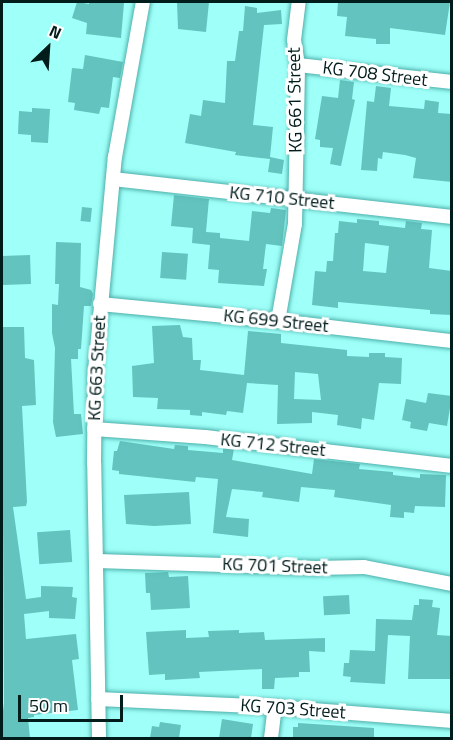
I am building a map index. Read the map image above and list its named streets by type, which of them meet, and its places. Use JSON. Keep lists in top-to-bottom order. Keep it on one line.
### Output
{"streets":{"street":["KG 708 Street","KG 661 Street","KG 710 Street","KG 699 Street","KG 663 Street","KG 712 Street","KG 701 Street","KG 703 Street"]},"crossings":[["KG 708 Street","KG 661 Street"],["KG 661 Street","KG 710 Street"],["KG 661 Street","KG 699 Street"],["KG 710 Street","KG 663 Street"],["KG 699 Street","KG 663 Street"],["KG 663 Street","KG 712 Street"],["KG 663 Street","KG 701 Street"],["KG 663 Street","KG 703 Street"]],"scale_bar":"50 m","north":"top right"}
